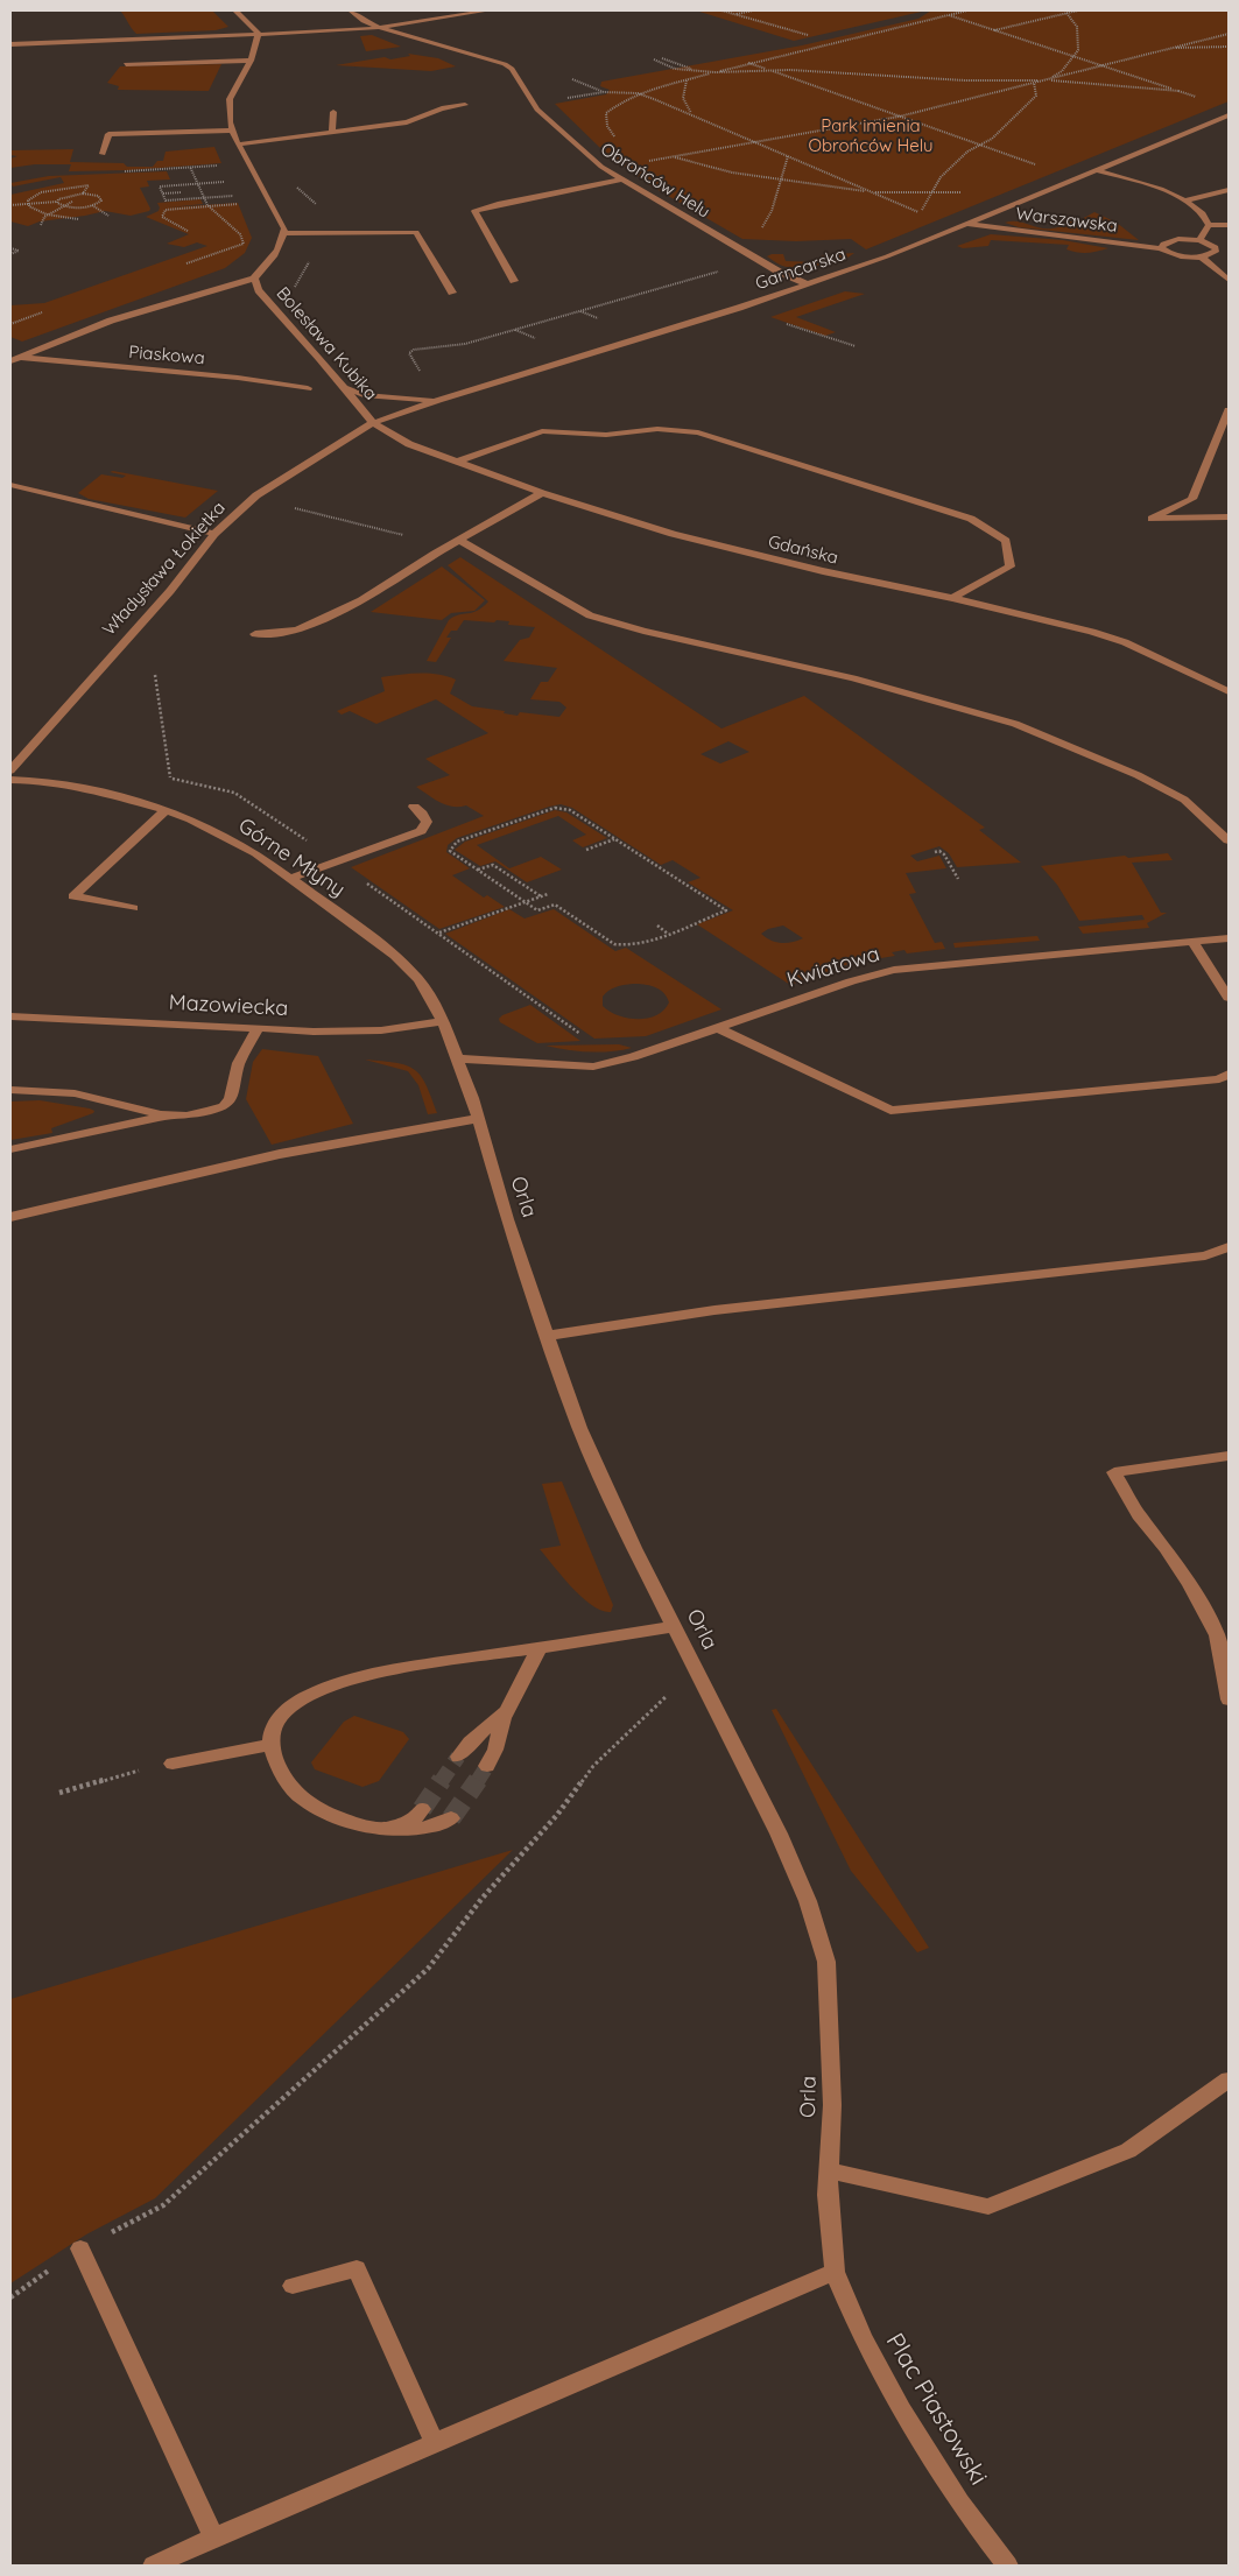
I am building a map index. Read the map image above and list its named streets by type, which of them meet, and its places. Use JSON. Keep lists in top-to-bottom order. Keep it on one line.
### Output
{"streets":{"street":["Obrońców Helu","Warszawska","Garncarska","Bolesława Kubika","Piaskowa","Gdańska","Władysława Łokietka","Górne Młyny","Kwiatowa","Mazowiecka","Orla","Plac Piastowski"]},"crossings":[["Obrońców Helu","Garncarska"],["Warszawska","Garncarska"],["Garncarska","Bolesława Kubika"],["Garncarska","Gdańska"],["Garncarska","Władysława Łokietka"],["Bolesława Kubika","Piaskowa"],["Bolesława Kubika","Gdańska"],["Bolesława Kubika","Władysława Łokietka"],["Gdańska","Władysława Łokietka"],["Górne Młyny","Mazowiecka"],["Górne Młyny","Orla"],["Kwiatowa","Orla"],["Mazowiecka","Orla"],["Orla","Plac Piastowski"]],"parks":["Park imienia Obrońców Helu"]}
